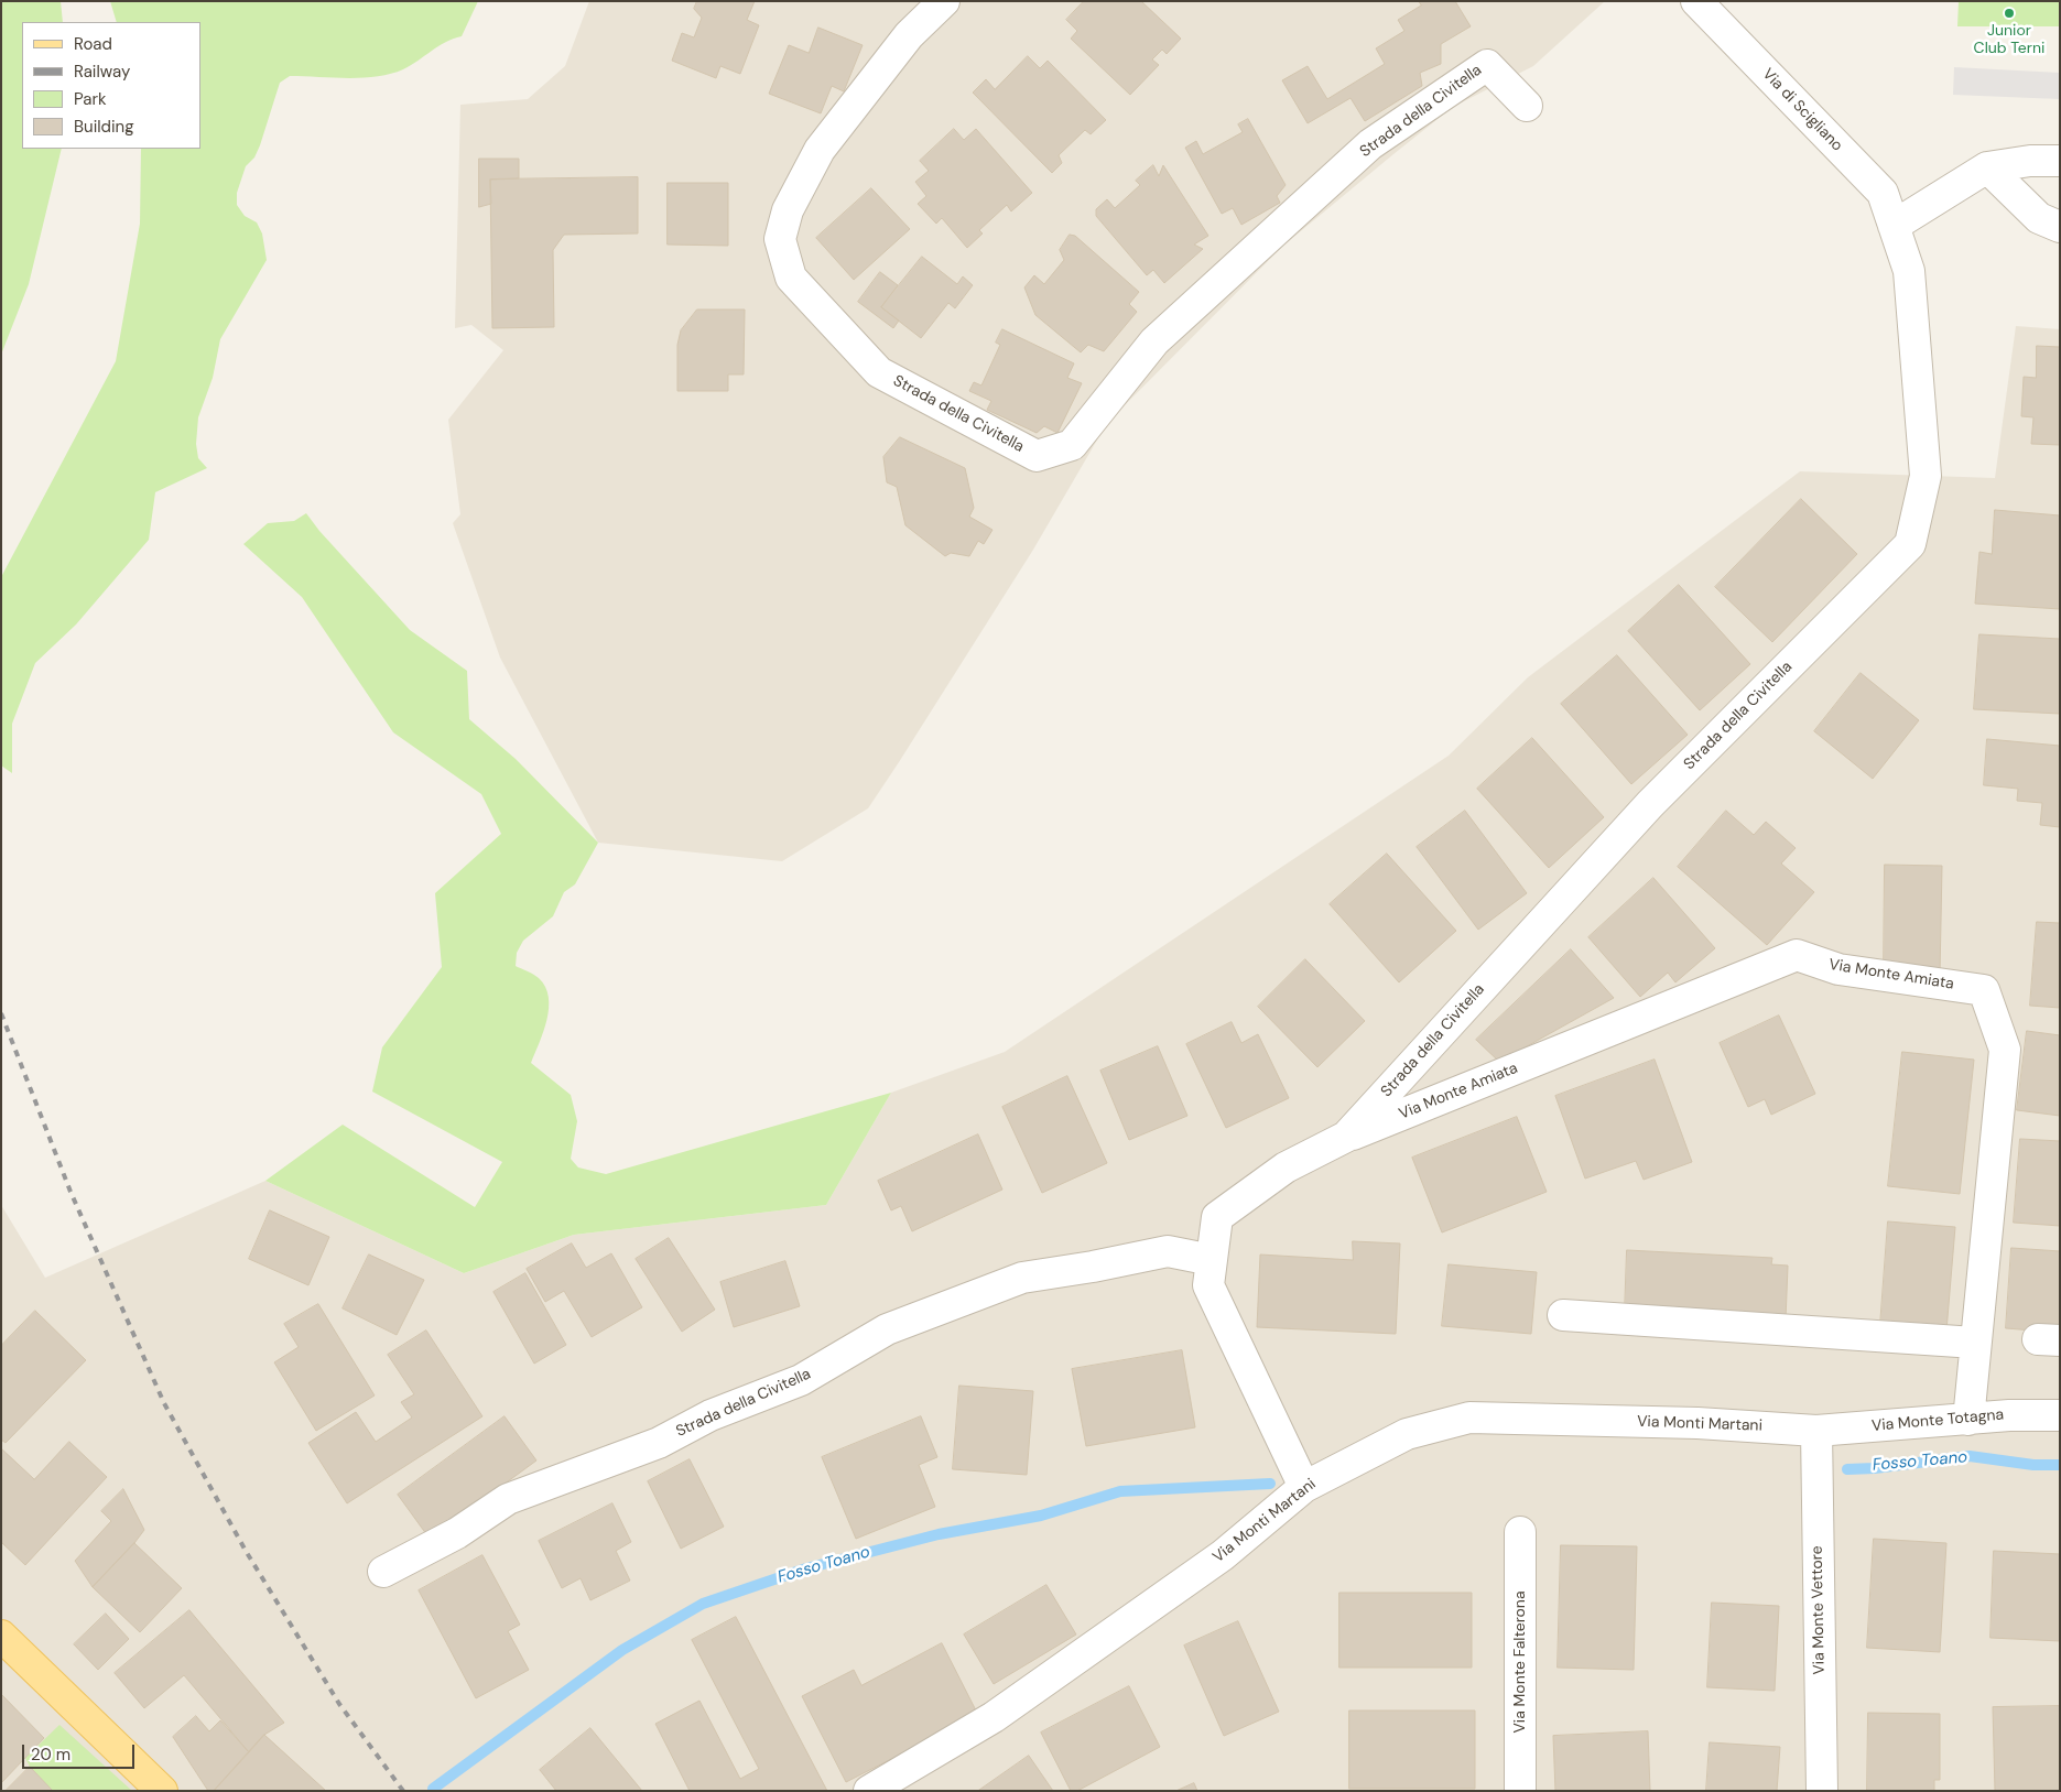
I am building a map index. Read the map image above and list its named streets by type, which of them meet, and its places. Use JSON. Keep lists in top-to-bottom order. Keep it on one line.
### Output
{"streets":{"street":["Via di Scigliano","Strada della Civitella","Via Monte Amiata","Via Monte Totagna","Via Monti Martani","Via Monte Vettore","Via Monte Falterona"]},"crossings":[["Via di Scigliano","Strada della Civitella"],["Strada della Civitella","Via Monte Amiata"],["Strada della Civitella","Via Monti Martani"],["Via Monte Amiata","Via Monte Totagna"],["Via Monte Totagna","Via Monti Martani"],["Via Monte Totagna","Via Monte Vettore"],["Via Monti Martani","Via Monte Vettore"]],"water":["Fosso Toano"],"places":["Junior Club Terni"],"legend":["Road","Railway","Park","Building"],"scale_bar":"20 m"}
